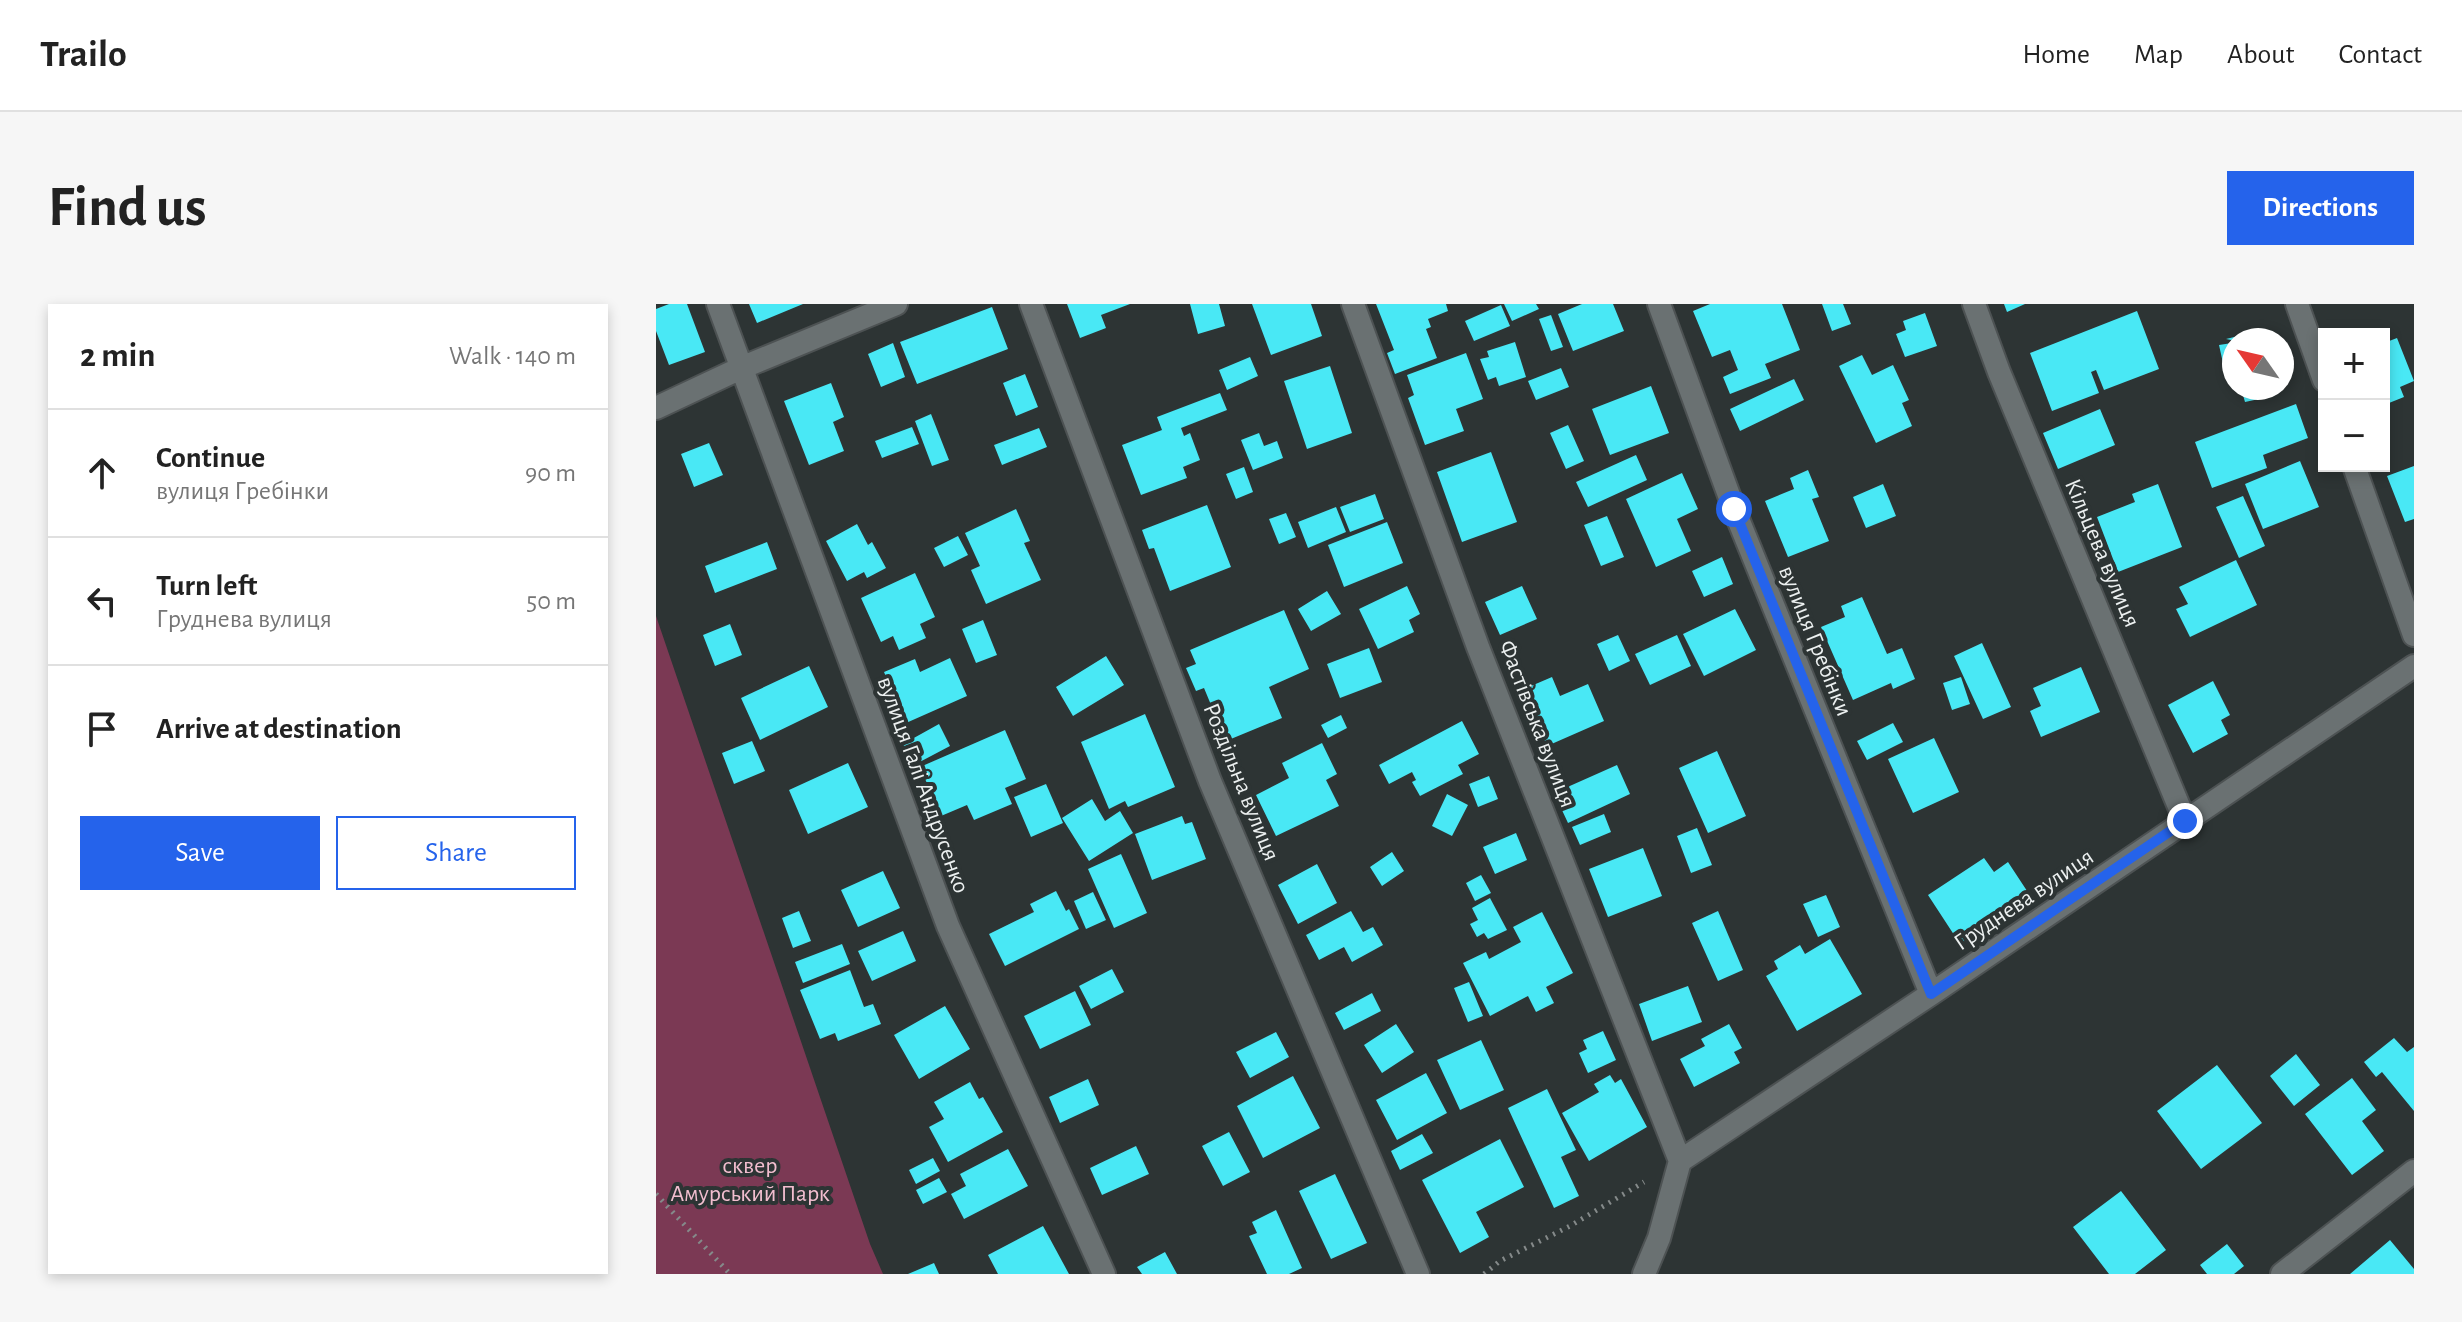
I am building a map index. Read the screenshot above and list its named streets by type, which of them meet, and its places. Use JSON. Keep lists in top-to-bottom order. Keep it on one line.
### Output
{"streets":{"street":["Кільцева вулиця","вулиця Гребінки","Фастівська вулиця","Роздільна вулиця","вулиця Галі Андрусенко","Груднева вулиця"]},"crossings":[["Кільцева вулиця","Груднева вулиця"],["вулиця Гребінки","Груднева вулиця"],["Фастівська вулиця","Груднева вулиця"]],"parks":["сквер Амурський Парк"],"north":"top left","page":{"header":"Trailo","nav":["Home","Map","About","Contact"],"buttons":["Directions",["Save","Share"]],"title":"Find us","heading":["2 min","Walk · 140 m"],"map_buttons":["+","−"],"list":[["Continue","вулиця Гребінки","90 m"],["Turn left","Груднева вулиця","50 m"],"Arrive at destination"]}}
